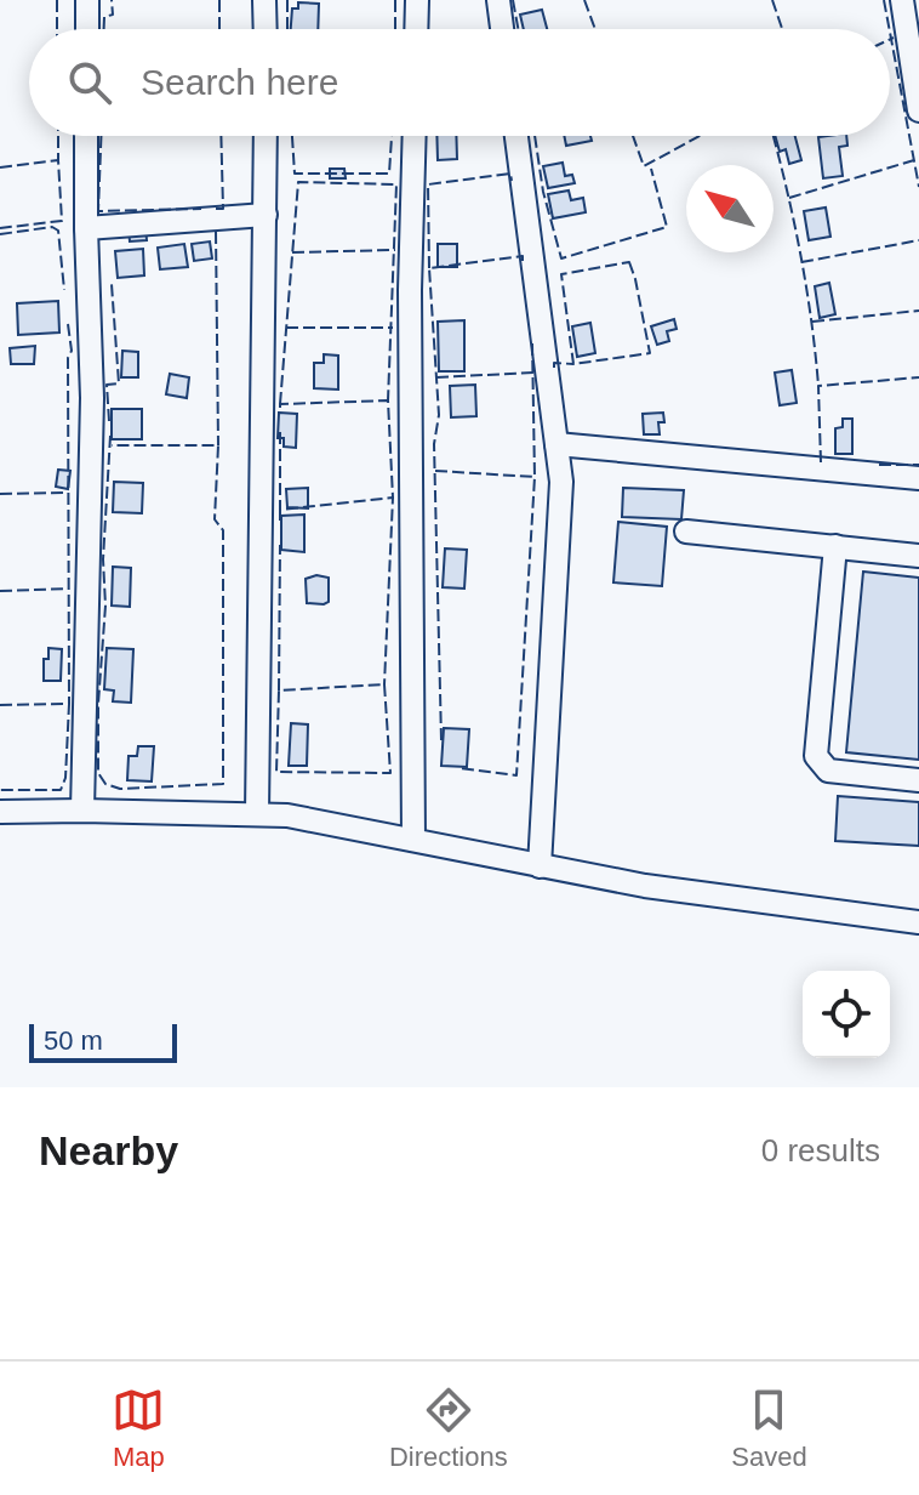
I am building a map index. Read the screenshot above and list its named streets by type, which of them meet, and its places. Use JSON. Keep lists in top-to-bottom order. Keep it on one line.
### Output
{"scale_bar":"50 m","north":"top left","page":{"search":"Search here","scale":"50 m","heading":["Nearby","0 results"],"nav":["Map","Directions","Saved"]}}
